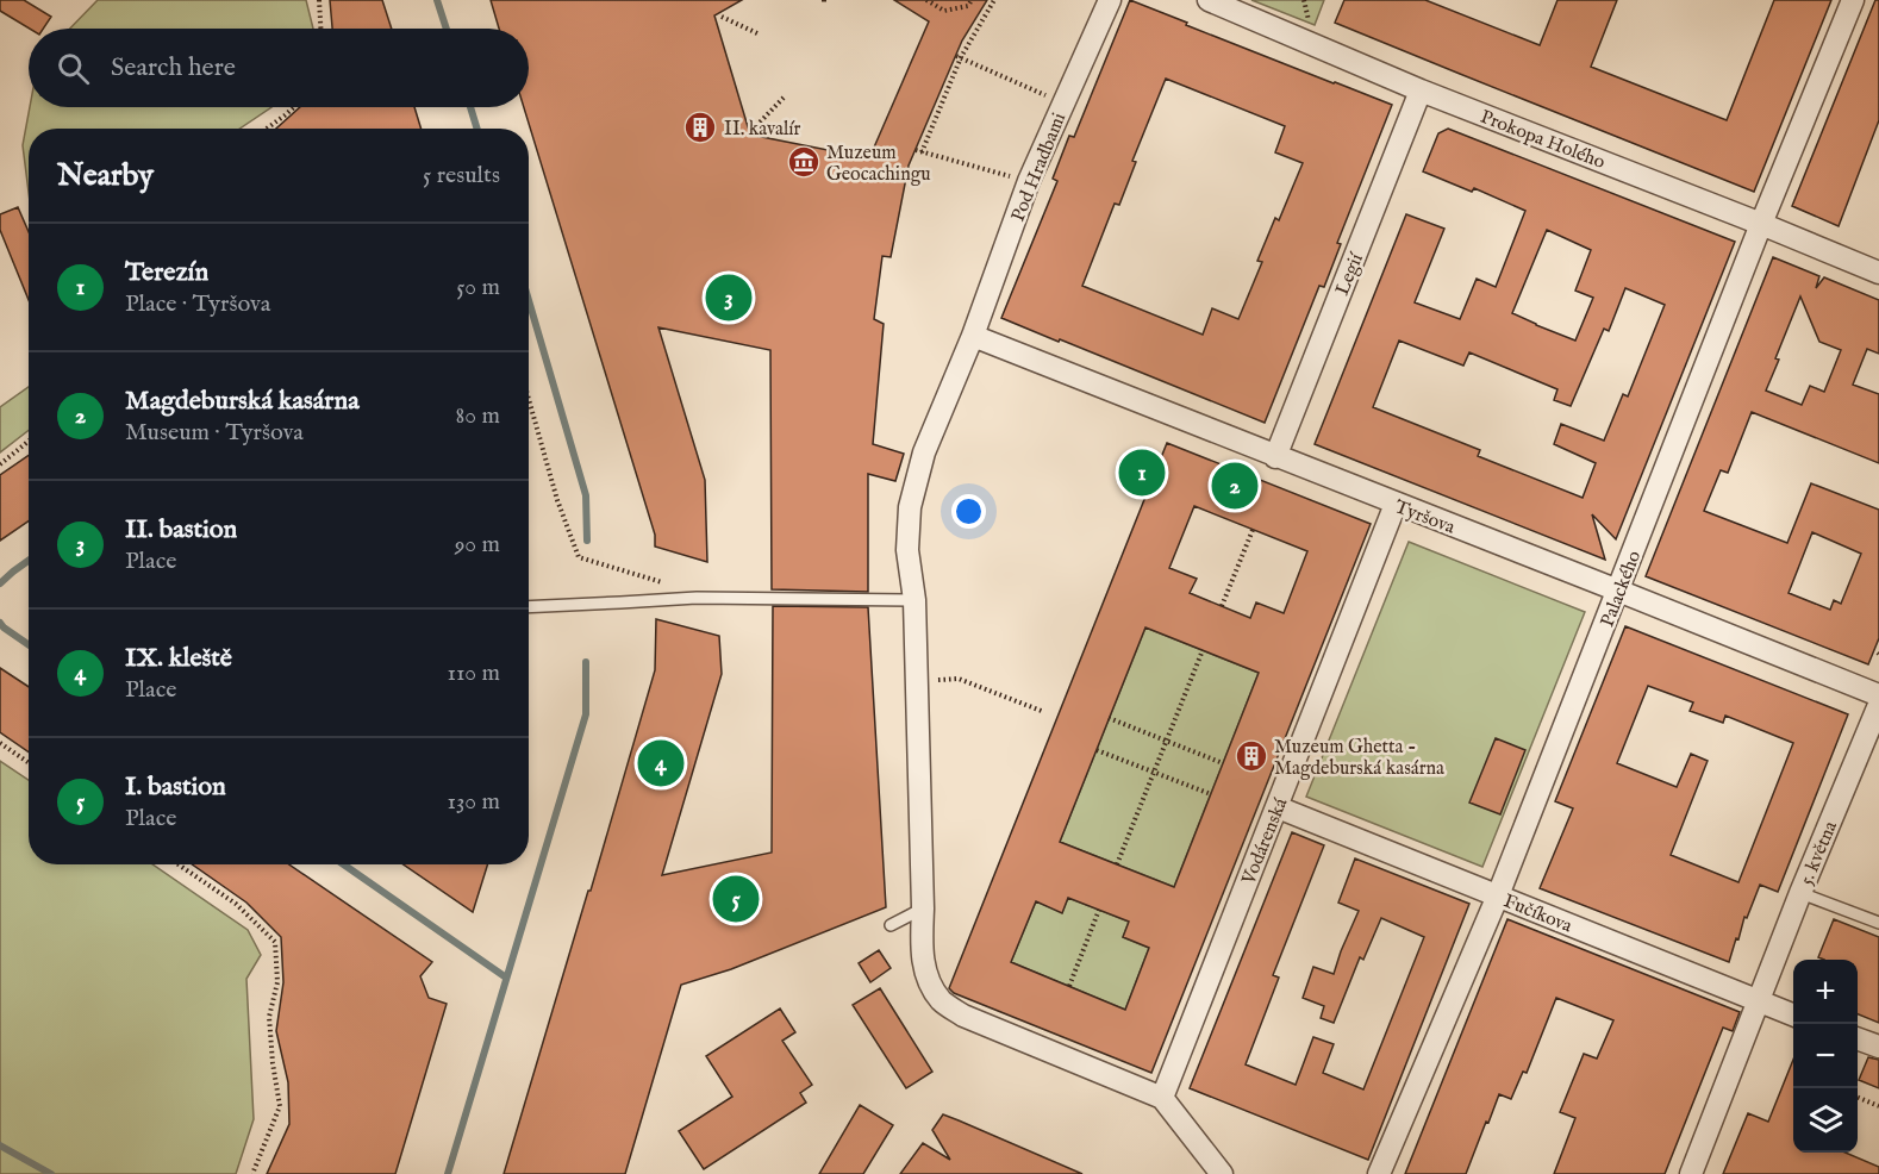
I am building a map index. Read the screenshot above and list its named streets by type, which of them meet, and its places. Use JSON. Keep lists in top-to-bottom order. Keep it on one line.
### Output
{"streets":{"street":["Prokopa Holého","Pod Hradbami","Legií","Tyršova","Palackého","Vodárenská","5. května","Fučíkova"]},"crossings":[["Prokopa Holého","Legií"],["Prokopa Holého","Palackého"],["Pod Hradbami","Tyršova"],["Pod Hradbami","Vodárenská"],["Legií","Tyršova"],["Tyršova","Palackého"],["Tyršova","Vodárenská"],["Palackého","Fučíkova"],["Vodárenská","Fučíkova"],["5. května","Fučíkova"]],"places":{"building":["II. kavalír","Muzeum Ghetta - Magdeburská kasárna"],"museum":["Muzeum Geocachingu"]},"page":{"search":"Search here","heading":["Nearby","5 results"],"list":[{"mark":"1","name":"Terezín","note":"Place · Tyršova","value":"50 m"},{"mark":"2","name":"Magdeburská kasárna","note":"Museum · Tyršova","value":"80 m"},{"mark":"3","name":"II. bastion","note":"Place","value":"90 m"},{"mark":"4","name":"IX. kleště","note":"Place","value":"110 m"},{"mark":"5","name":"I. bastion","note":"Place","value":"130 m"}],"pins":["3","1","2","4","5"],"map_buttons":["+","−"]}}
